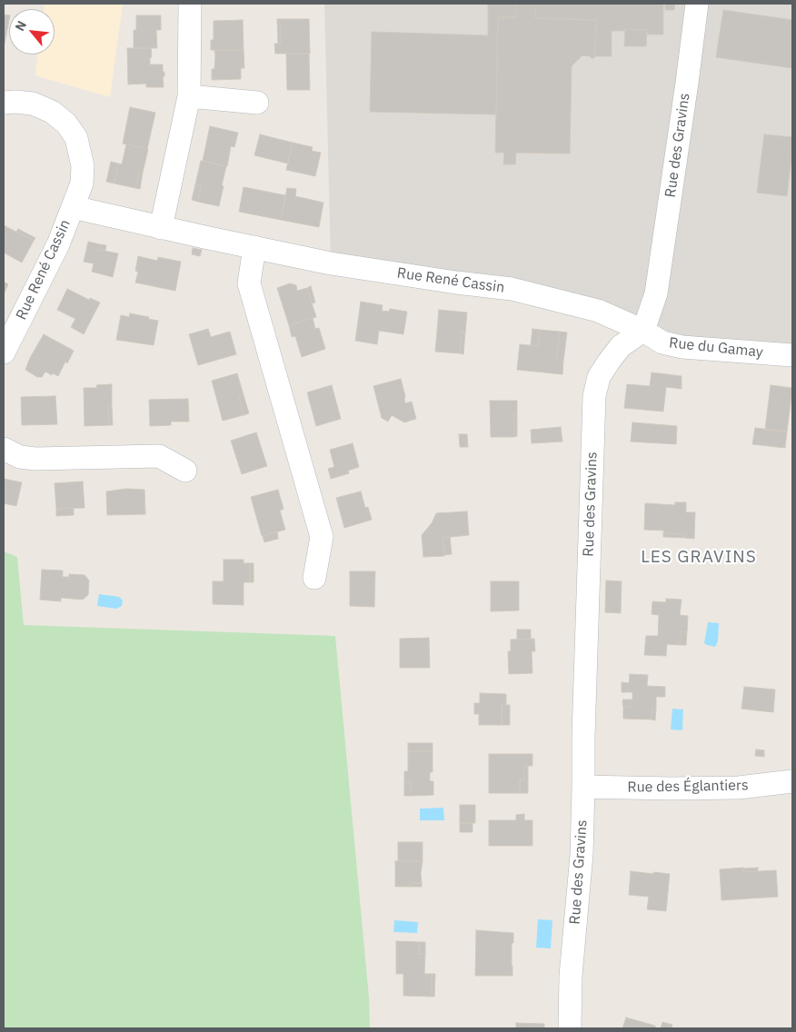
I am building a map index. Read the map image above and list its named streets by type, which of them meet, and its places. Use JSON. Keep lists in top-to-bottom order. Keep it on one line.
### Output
{"streets":{"street":["Rue des Gravins","Rue René Cassin","Rue du Gamay","Rue des Églantiers"]},"crossings":[["Rue des Gravins","Rue René Cassin"],["Rue des Gravins","Rue du Gamay"],["Rue des Gravins","Rue des Églantiers"],["Rue René Cassin","Rue du Gamay"]],"districts":["LES GRAVINS"],"north":"top left"}
